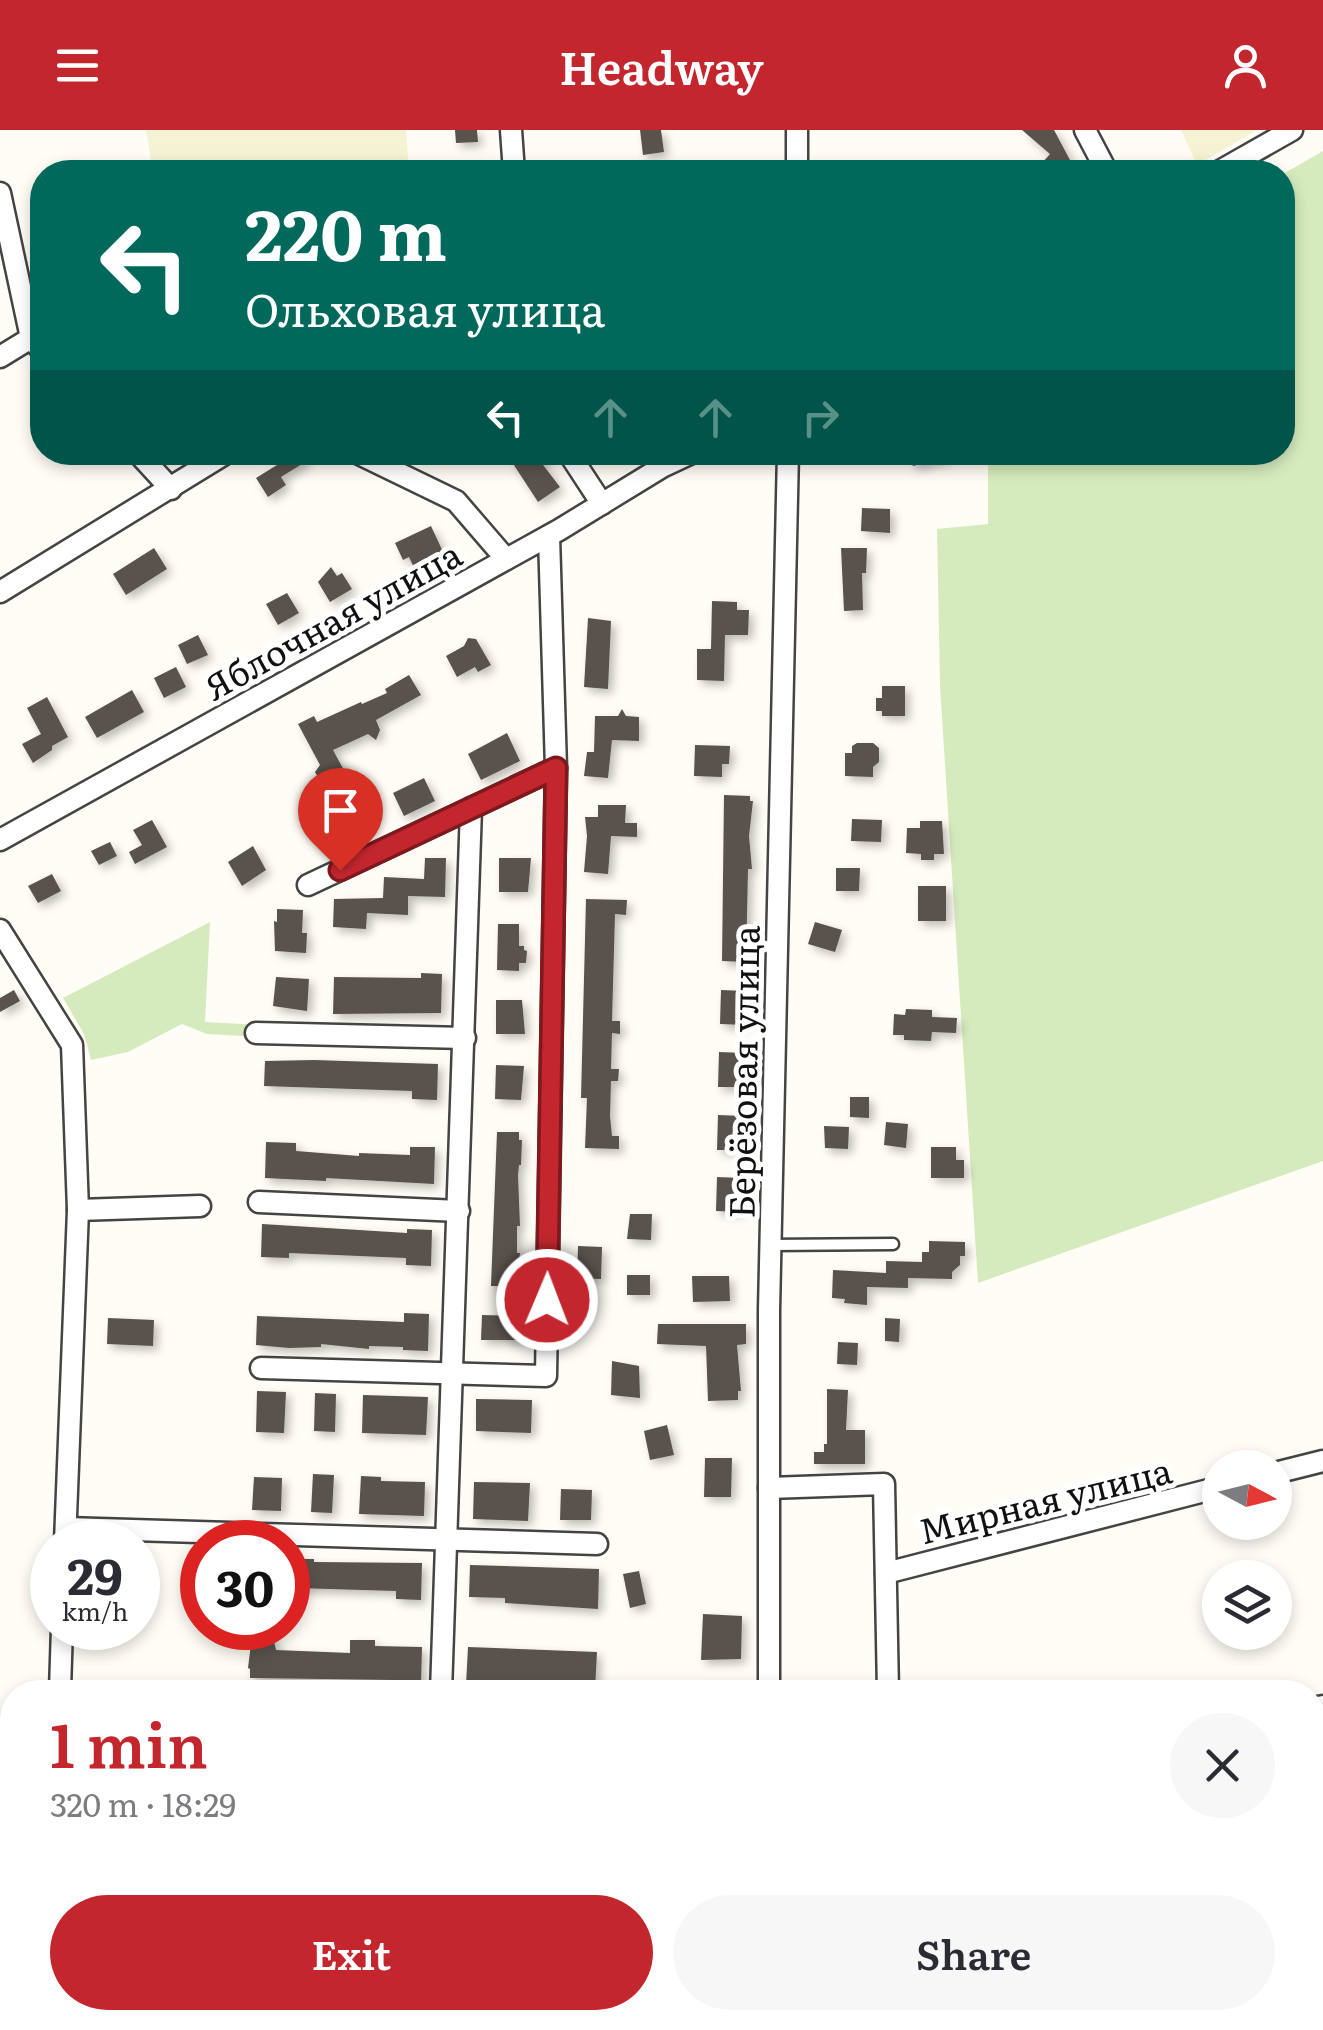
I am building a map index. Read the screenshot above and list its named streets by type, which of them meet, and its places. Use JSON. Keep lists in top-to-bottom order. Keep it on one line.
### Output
{"streets":{"street":["Яблочная улица","Берёзовая улица","Мирная улица"]},"north":"right","page":{"header":"Headway","turn":["220 m","Ольховая улица"],"speed":"29 km/h","limit":"30","heading":["1 min","320 m · 18:29"],"buttons":["Exit","Share"]}}
